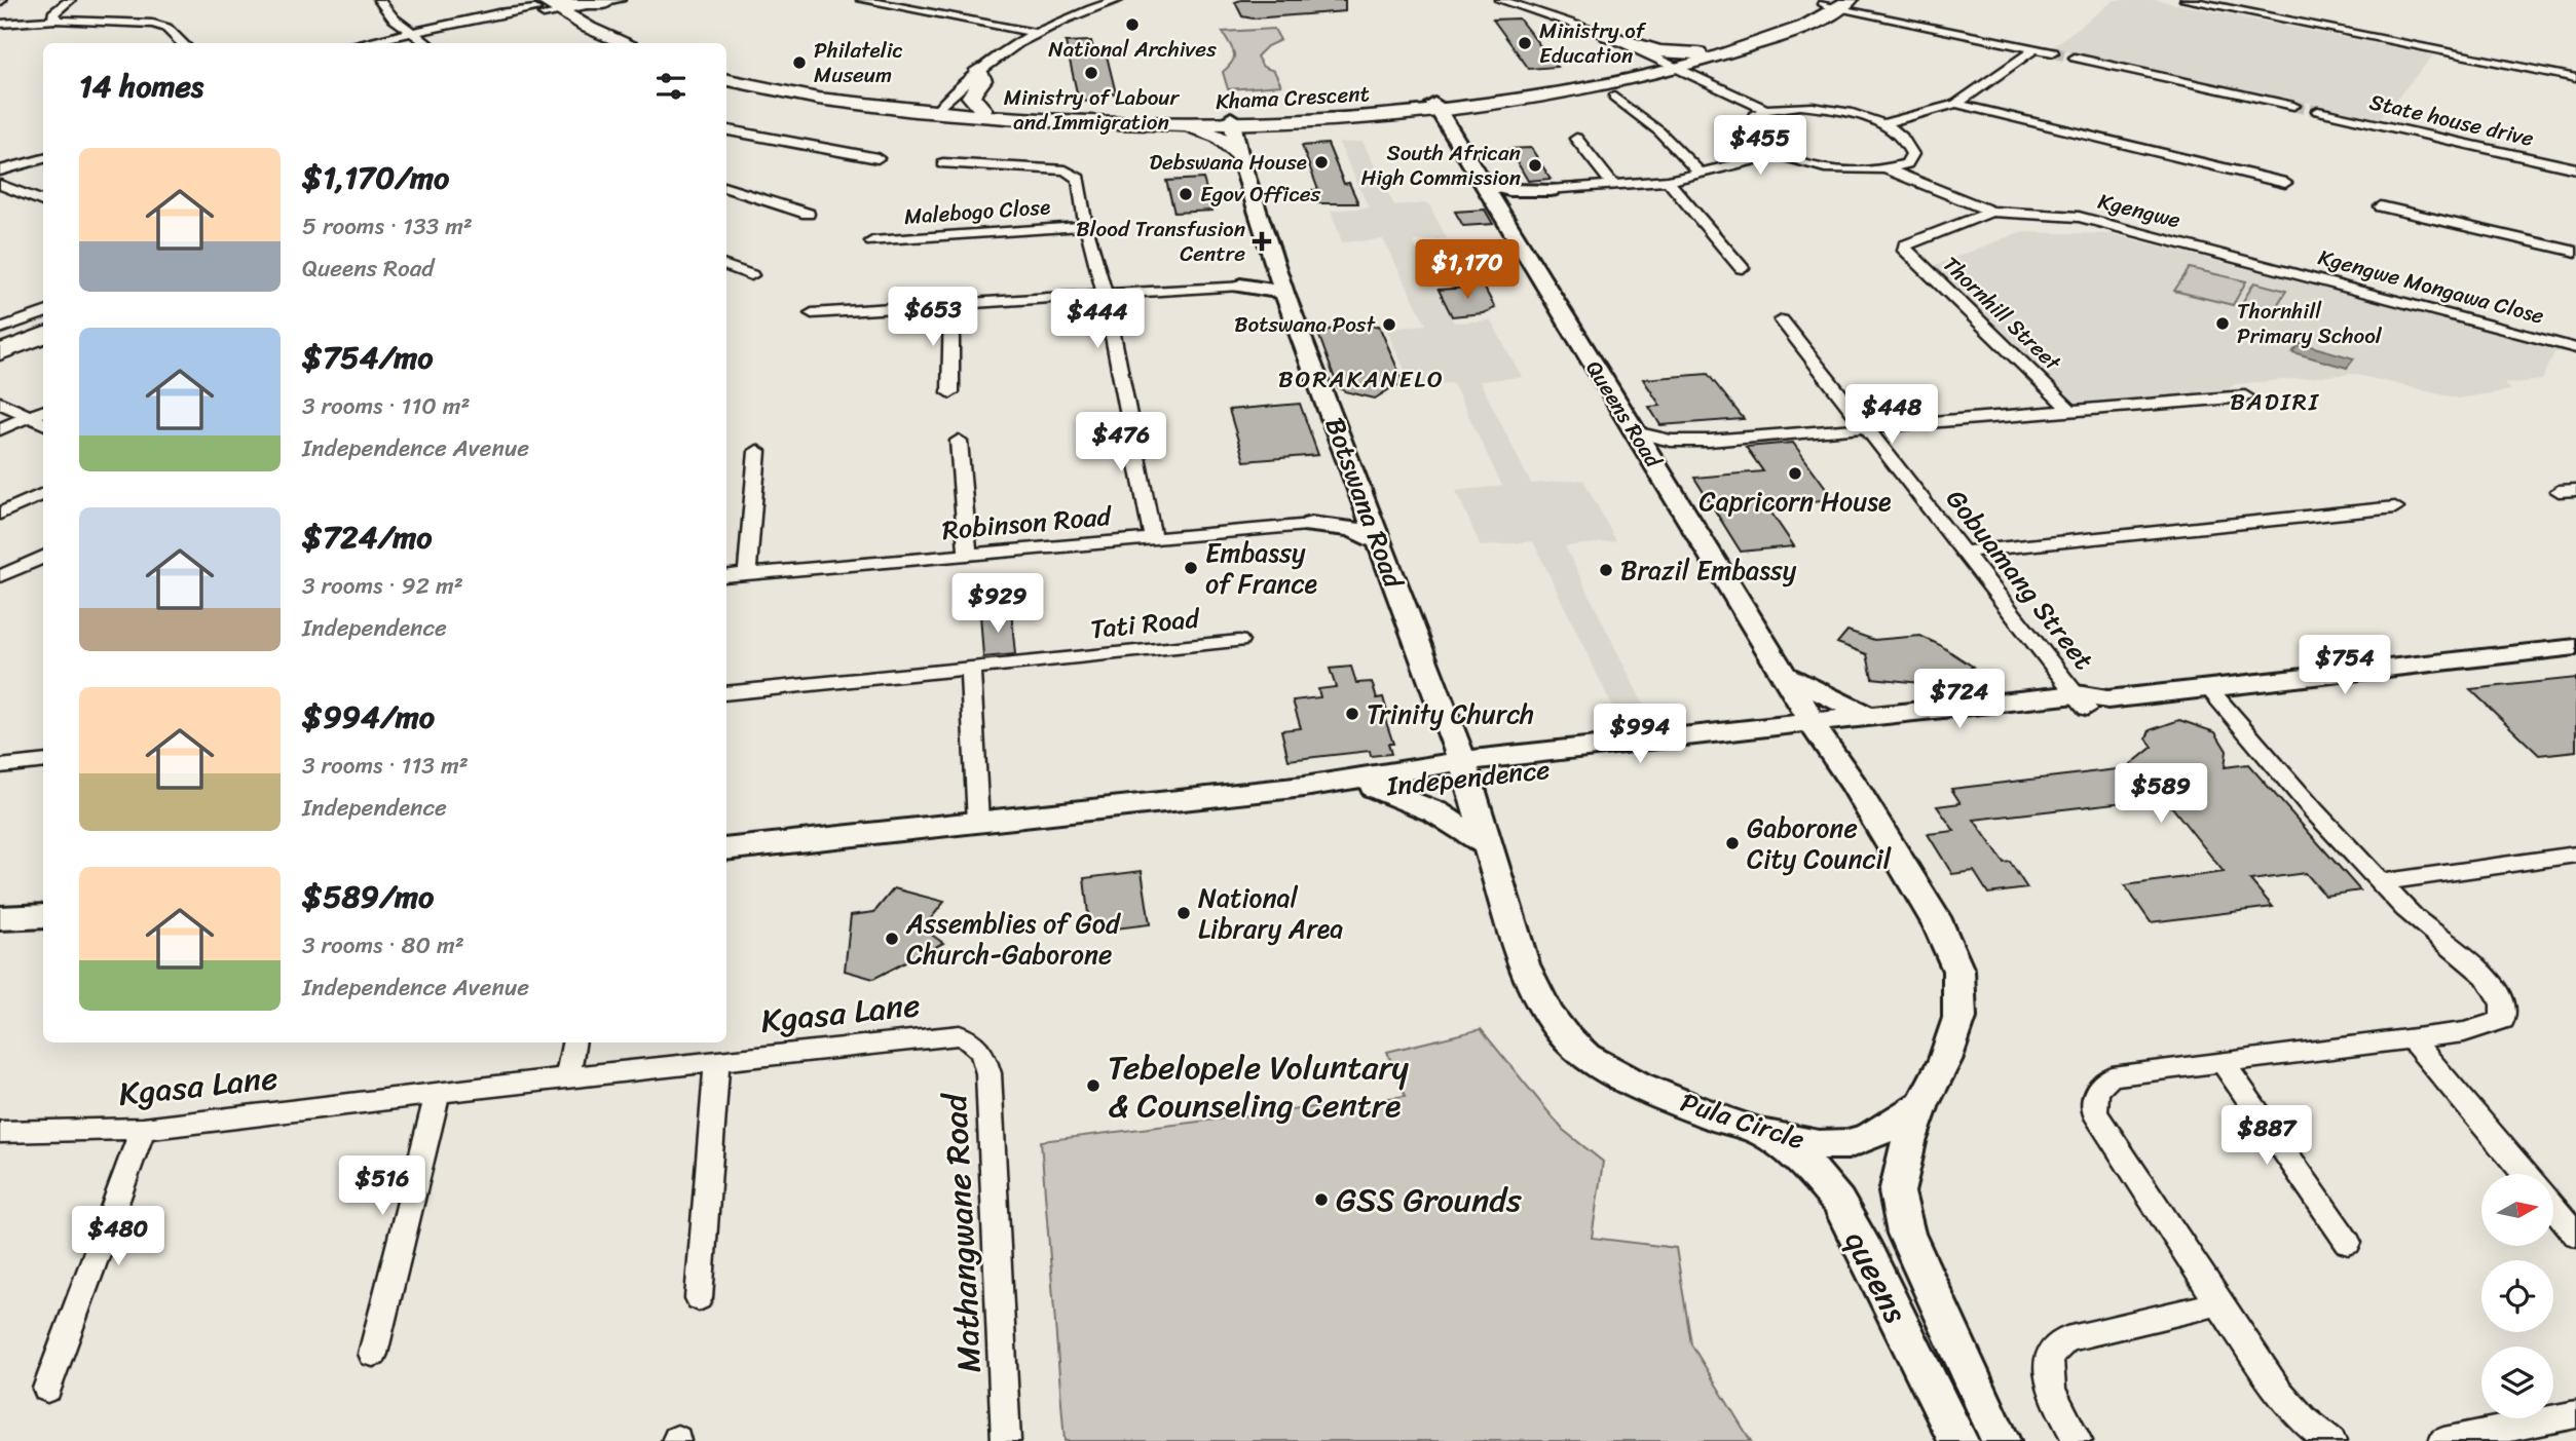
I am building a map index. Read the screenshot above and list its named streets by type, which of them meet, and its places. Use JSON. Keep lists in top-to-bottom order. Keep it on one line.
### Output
{"streets":{"main road":["Khama Crescent","Queens Road","Botswana Road","Independence","Pula Circle","queens"],"street":["State house drive","Kgengwe","Malebogo Close","Kgengwe Mongawa Close","Thornhill Street","Robinson Road","Gobuamang Street","Tati Road","Kgasa Lane","Mathangwane Road"]},"crossings":[["Khama Crescent","Queens Road"],["Khama Crescent","Botswana Road"],["Kgengwe","Kgengwe Mongawa Close"],["Queens Road","Independence"],["Botswana Road","Independence"],["Botswana Road","Pula Circle"],["Gobuamang Street","Independence"],["Independence","Pula Circle"],["Kgasa Lane","Mathangwane Road"],["Pula Circle","queens"]],"districts":["BORAKANELO","BADIRI"],"places":{"other":["National Archives","Ministry of Education","Philatelic Museum","Ministry of Labour and Immigration","Debswana House","South African High Commission","Egov Offices","Thornhill Primary School","Botswana Post","Capricorn House","Embassy of France","Brazil Embassy","Trinity Church","Gaborone City Council","National Library Area","Assemblies of God Church-Gaborone","Tebelopele Voluntary & Counseling Centre","GSS Grounds"],"health":["Blood Transfusion Centre"]},"north":"right","page":{"heading":"14 homes","price":["$455","$1,170","$653","$444","$448","$476","$929","$754","$724","$994","$589","$887","$516","$480"],"list":[{"name":"$1,170/mo","note":"5 rooms · 133 m² · Queens Road"},{"name":"$754/mo","note":"3 rooms · 110 m² · Independence Avenue"},{"name":"$724/mo","note":"3 rooms · 92 m² · Independence"},{"name":"$994/mo","note":"3 rooms · 113 m² · Independence"},{"name":"$589/mo","note":"3 rooms · 80 m² · Independence Avenue"}]}}
